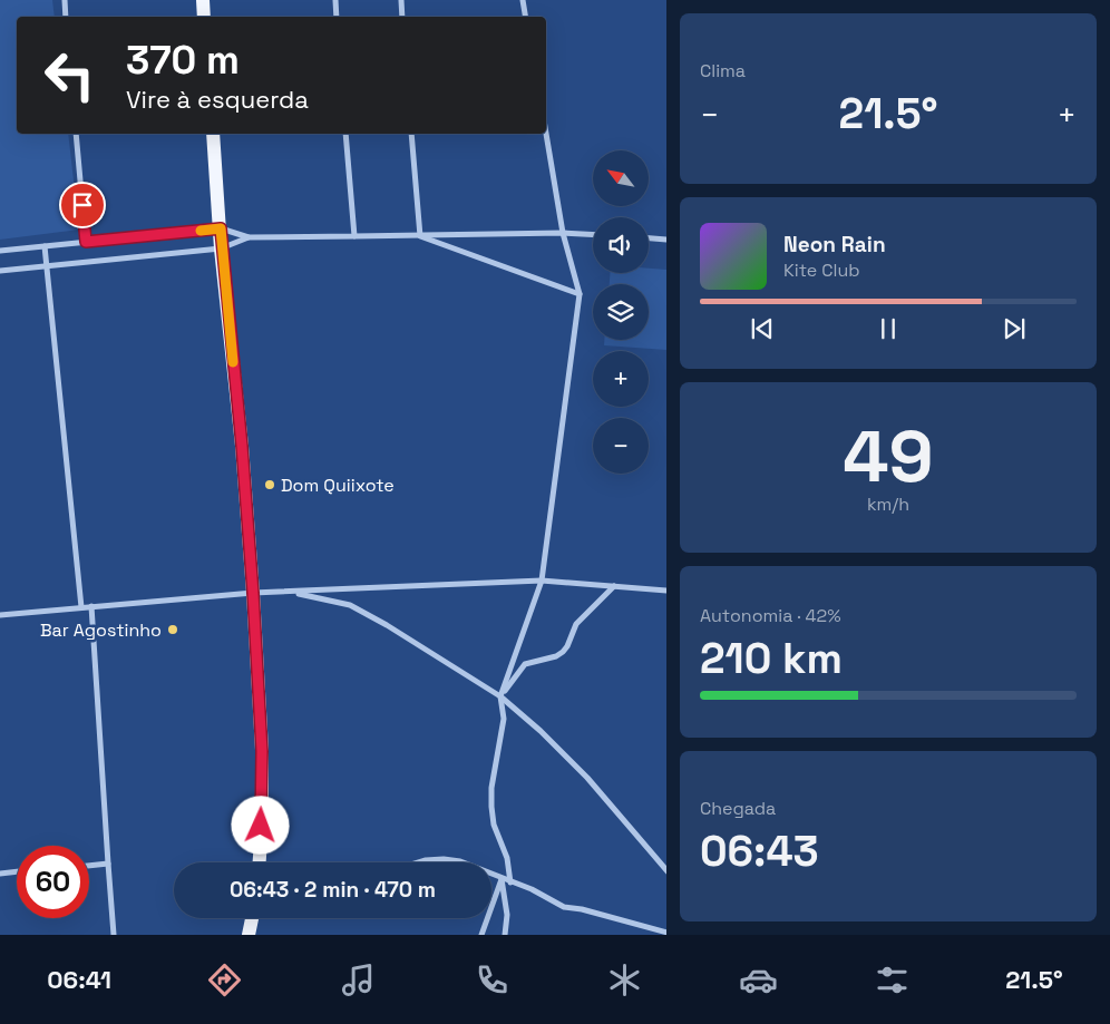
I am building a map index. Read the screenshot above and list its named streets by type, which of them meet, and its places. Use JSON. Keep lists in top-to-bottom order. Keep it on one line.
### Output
{"places":["Dom Quiixote","Bar Agostinho"],"north":"top left","page":{"tile":["Clima",["49","km/h"],["Autonomia · 42%","210 km"],["Chegada","06:43"]],"turn":["370 m","Vire à esquerda"],"heat":["−","21.5°","+"],"map_buttons":["+","−"],"song":["Neon Rain","Kite Club"],"limit":"60","trip":"06:43 · 2 min · 470 m","tabs":["06:41","21.5°"]}}
